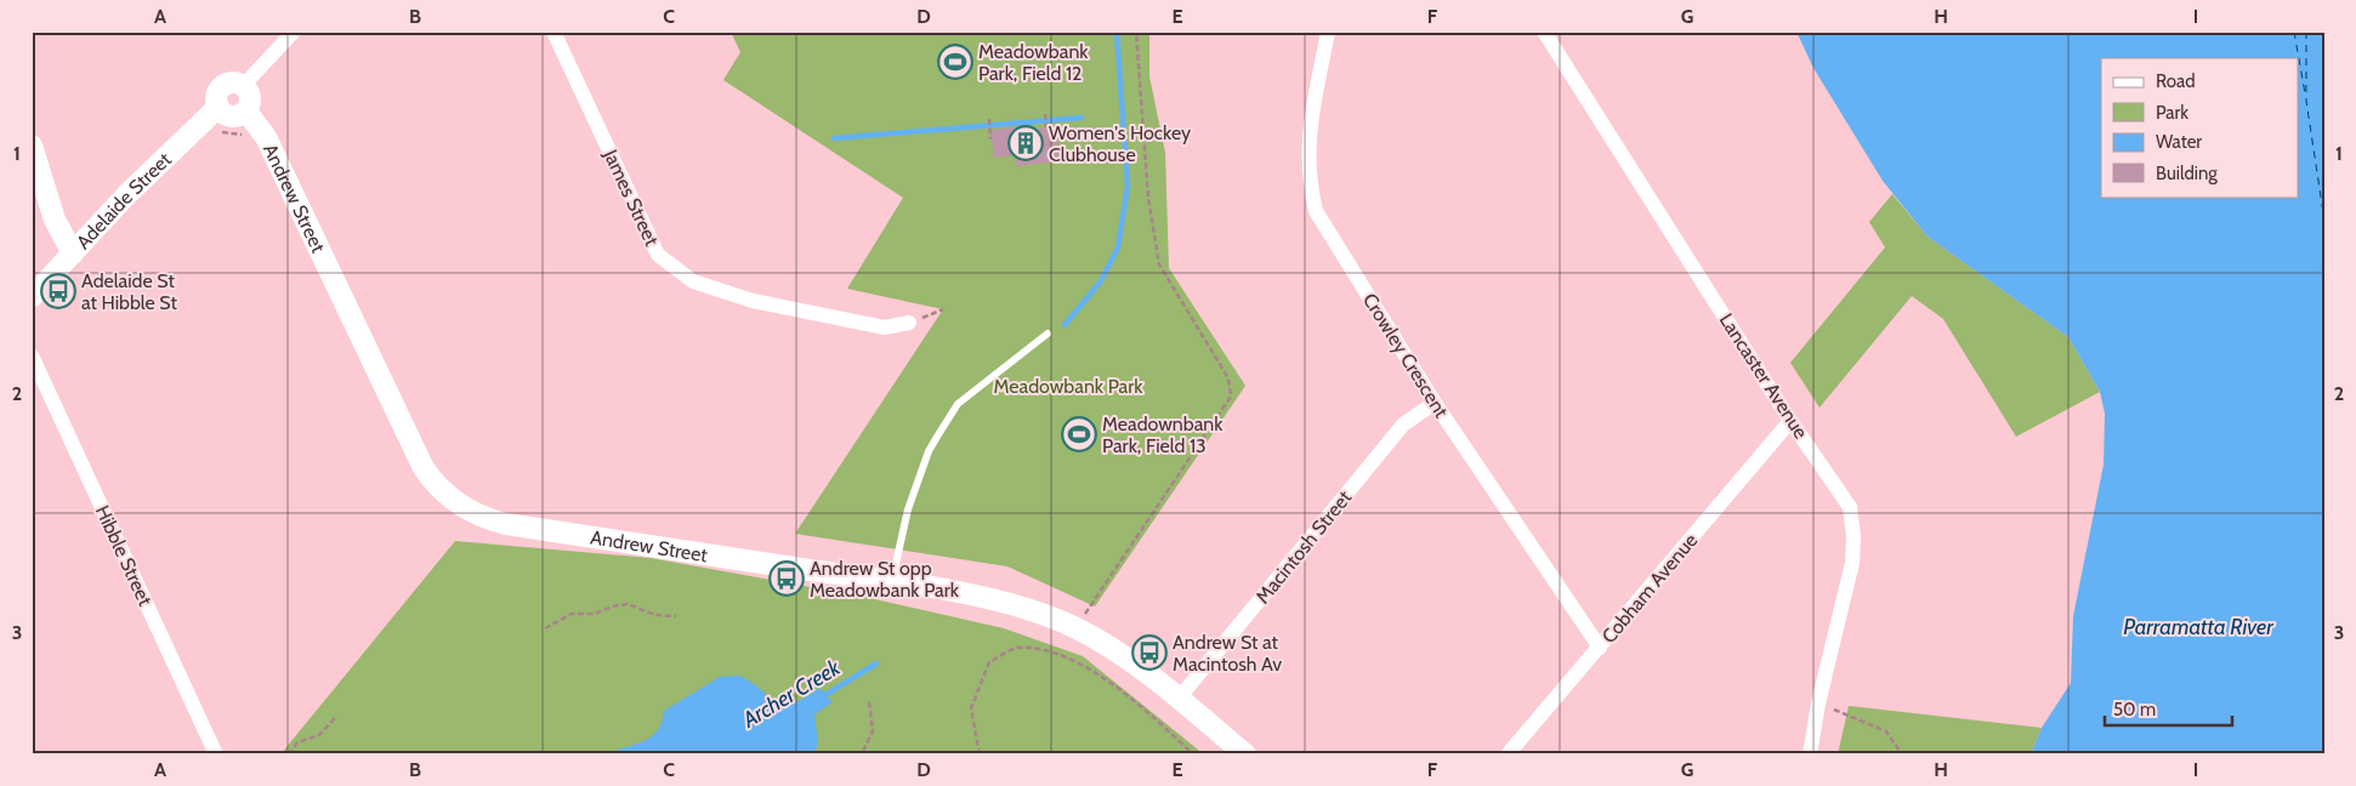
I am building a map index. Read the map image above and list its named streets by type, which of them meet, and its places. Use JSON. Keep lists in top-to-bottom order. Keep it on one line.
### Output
{"streets":{"main road":["Andrew Street","Adelaide Street"],"street":["James Street","Crowley Crescent","Lancaster Avenue","Macintosh Street","Hibble Street","Cobham Avenue"]},"crossings":[["Andrew Street","Adelaide Street"],["Andrew Street","Macintosh Street"],["Crowley Crescent","Macintosh Street"],["Crowley Crescent","Cobham Avenue"],["Lancaster Avenue","Cobham Avenue"]],"water":["Parramatta River","Archer Creek"],"parks":["Meadowbank Park"],"places":{"sports":["Meadowbank Park, Field 12","Meadownbank Park, Field 13"],"building":["Women's Hockey Clubhouse"],"bus stop":["Adelaide St at Hibble St","Andrew St opp Meadowbank Park","Andrew St at Macintosh Av"]},"legend":["Road","Park","Water","Building"],"scale_bar":"50 m","grid":{"columns":["A","B","C","D","E","F","G","H","I"],"rows":["1","2","3"]}}
